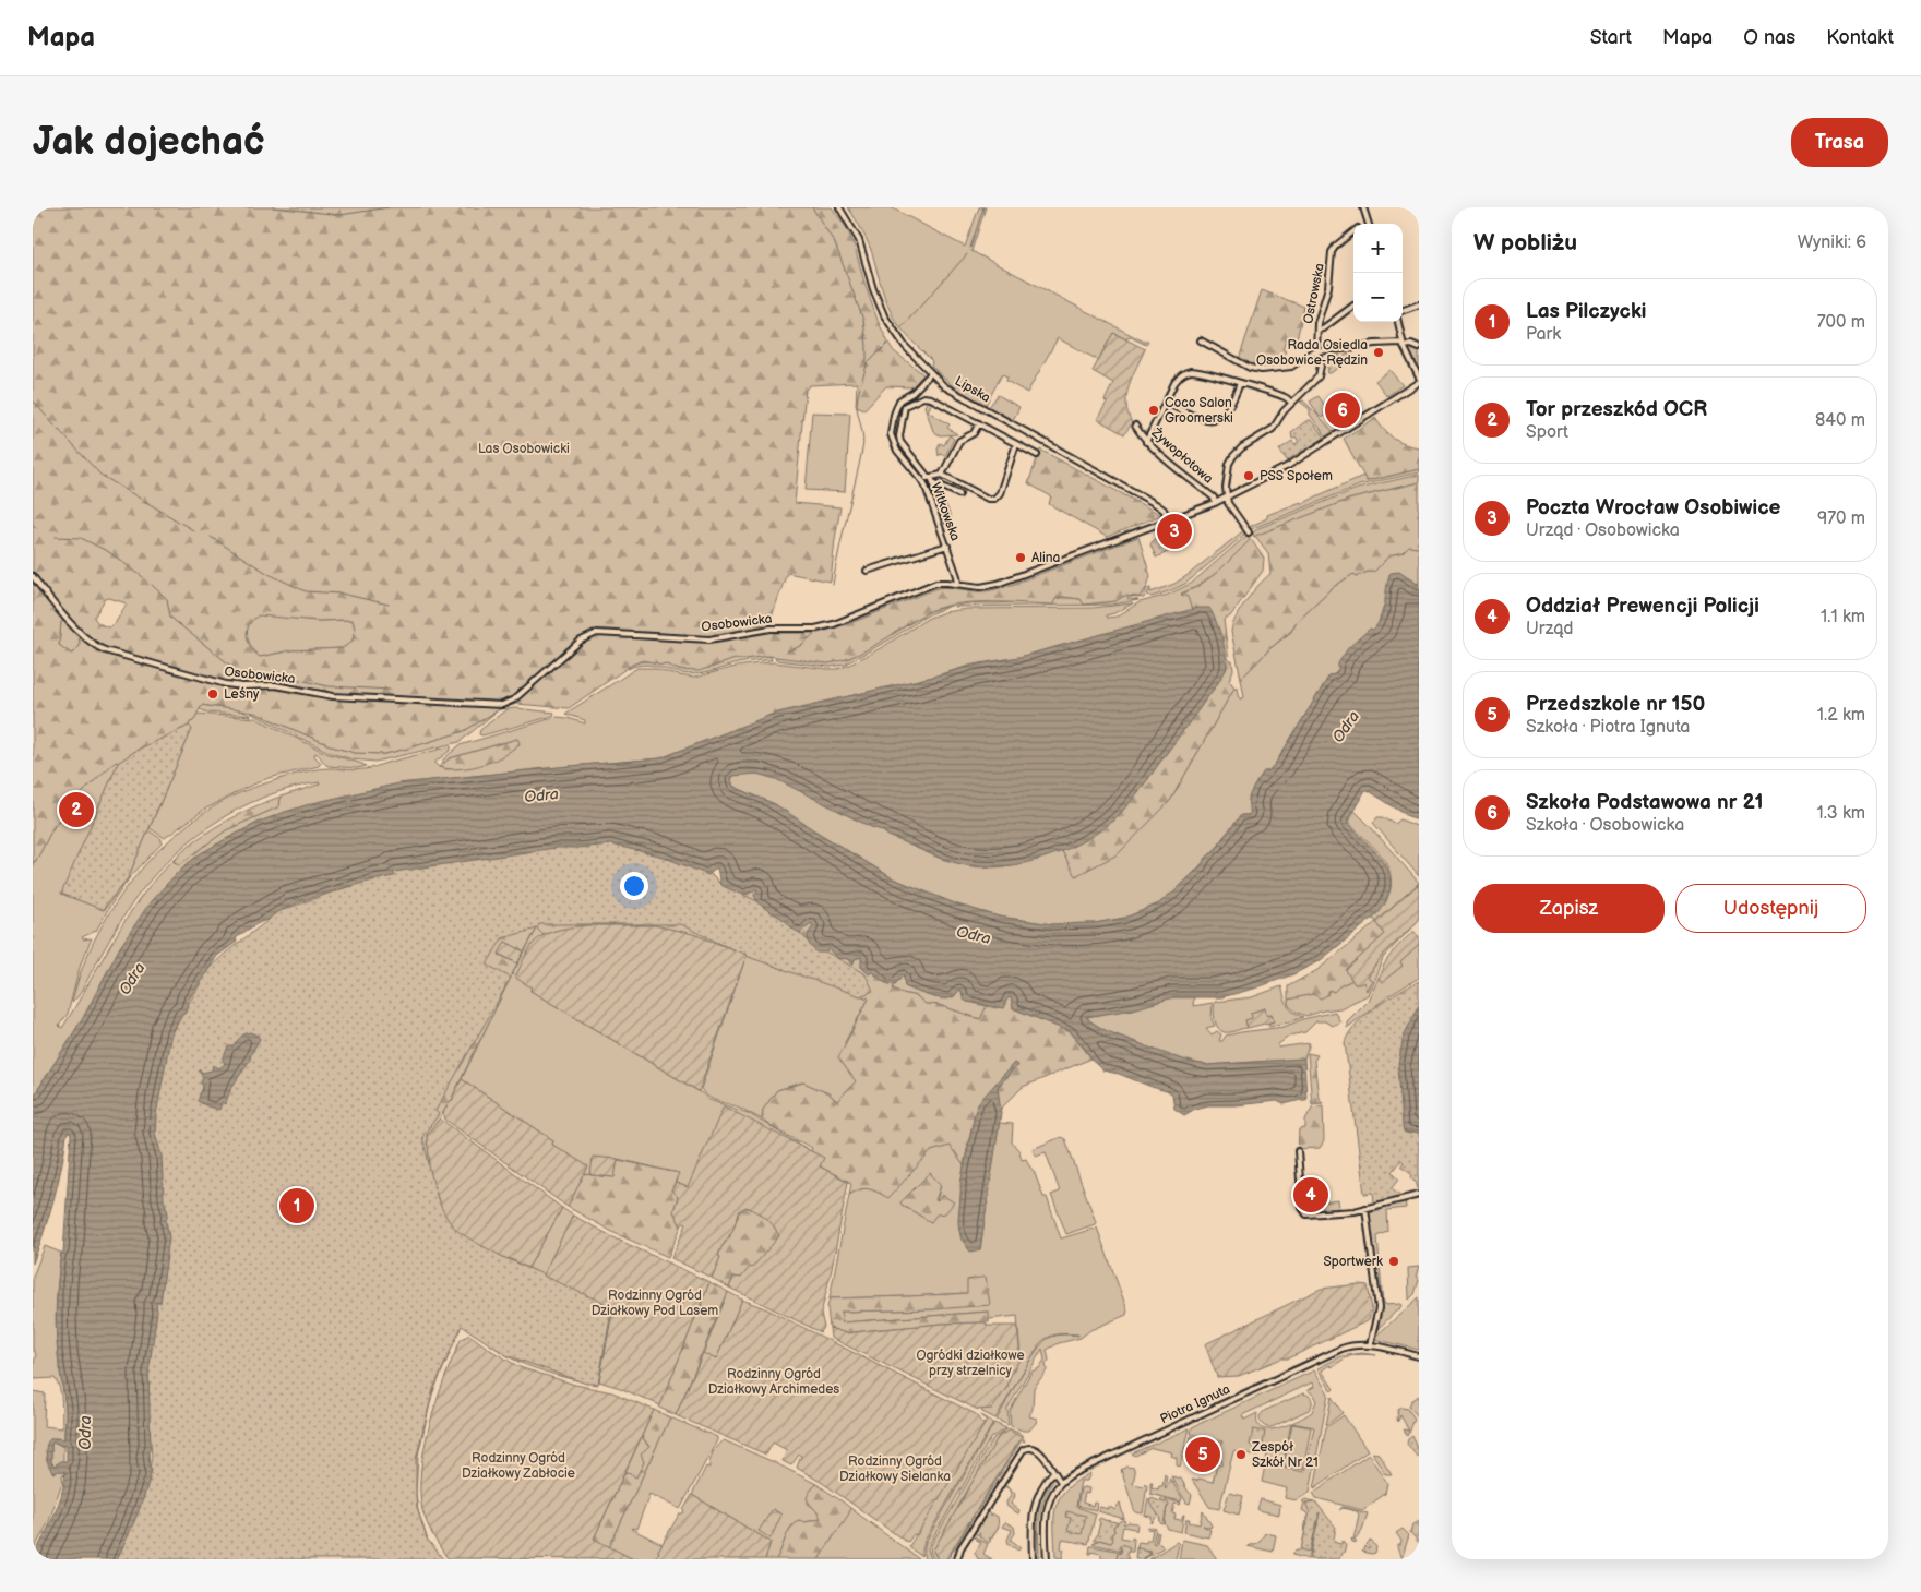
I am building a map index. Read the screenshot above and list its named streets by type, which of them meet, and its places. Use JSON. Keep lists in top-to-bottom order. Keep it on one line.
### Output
{"streets":{"street":["Ostrowska","Lipska","Żywopłotowa","Witkowska","Osobowicka","Piotra Ignuta"]},"crossings":[["Ostrowska","Osobowicka"],["Lipska","Witkowska"],["Lipska","Osobowicka"],["Żywopłotowa","Osobowicka"],["Witkowska","Osobowicka"]],"water":["Odra"],"parks":["Las Osobowicki","Rodzinny Ogród Działkowy Pod Lasem","Ogródki działkowe przy strzelnicy","Rodzinny Ogród Działkowy Archimedes","Rodzinny Ogród Działkowy Zabłocie","Rodzinny Ogród Działkowy Sielanka"],"places":["Rada Osiedla Osobowice-Rędzin","Coco Salon Groomerski","PSS Społem","Alina","Leśny","Sportwerk","Zespół Szkół Nr 21"],"page":{"header":"Mapa","nav":["Start","Mapa","O nas","Kontakt"],"buttons":["Trasa",["Zapisz","Udostępnij"]],"title":"Jak dojechać","heading":["W pobliżu","Wyniki: 6"],"map_buttons":["+","−"],"list":[{"mark":"1","name":"Las Pilczycki","note":"Park","value":"700 m"},{"mark":"2","name":"Tor przeszkód OCR","note":"Sport","value":"840 m"},{"mark":"3","name":"Poczta Wrocław Osobiwice","note":"Urząd · Osobowicka","value":"970 m"},{"mark":"4","name":"Oddział Prewencji Policji","note":"Urząd","value":"1.1 km"},{"mark":"5","name":"Przedszkole nr 150","note":"Szkoła · Piotra Ignuta","value":"1.2 km"},{"mark":"6","name":"Szkoła Podstawowa nr 21","note":"Szkoła · Osobowicka","value":"1.3 km"}],"pins":["6","3","2","4","1","5"]}}
